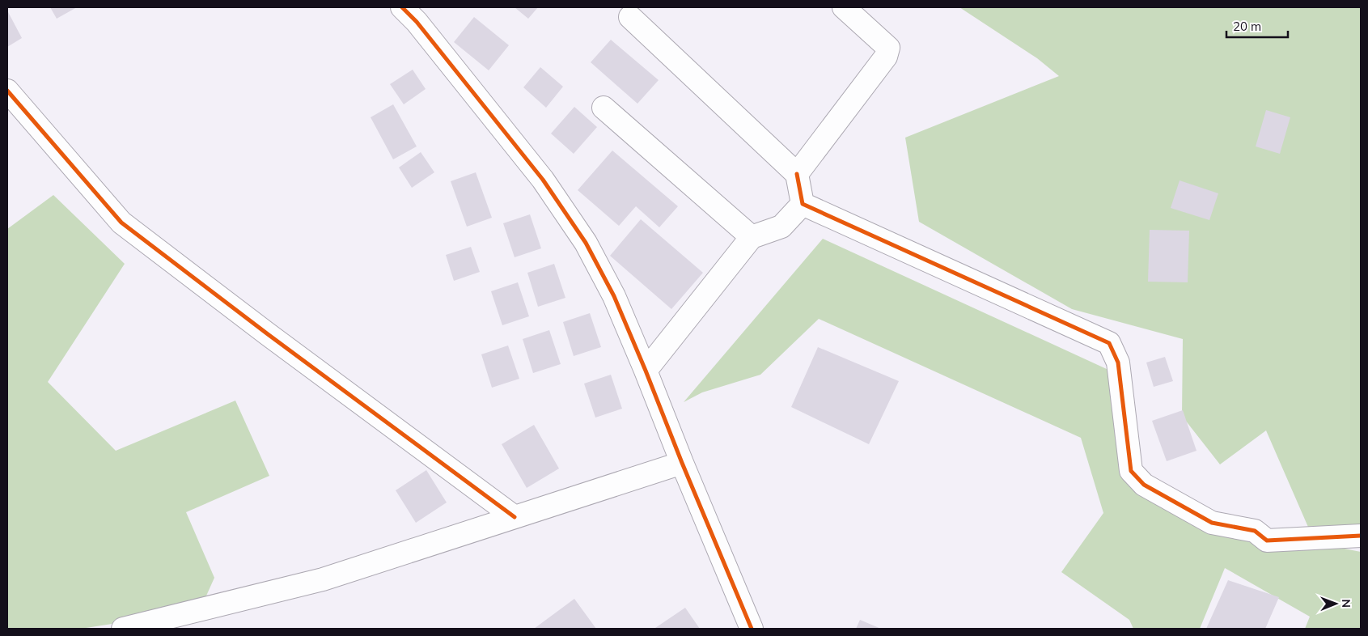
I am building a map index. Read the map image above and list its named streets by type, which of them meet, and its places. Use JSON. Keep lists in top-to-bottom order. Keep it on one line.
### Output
{"scale_bar":"20 m","north":"right"}
